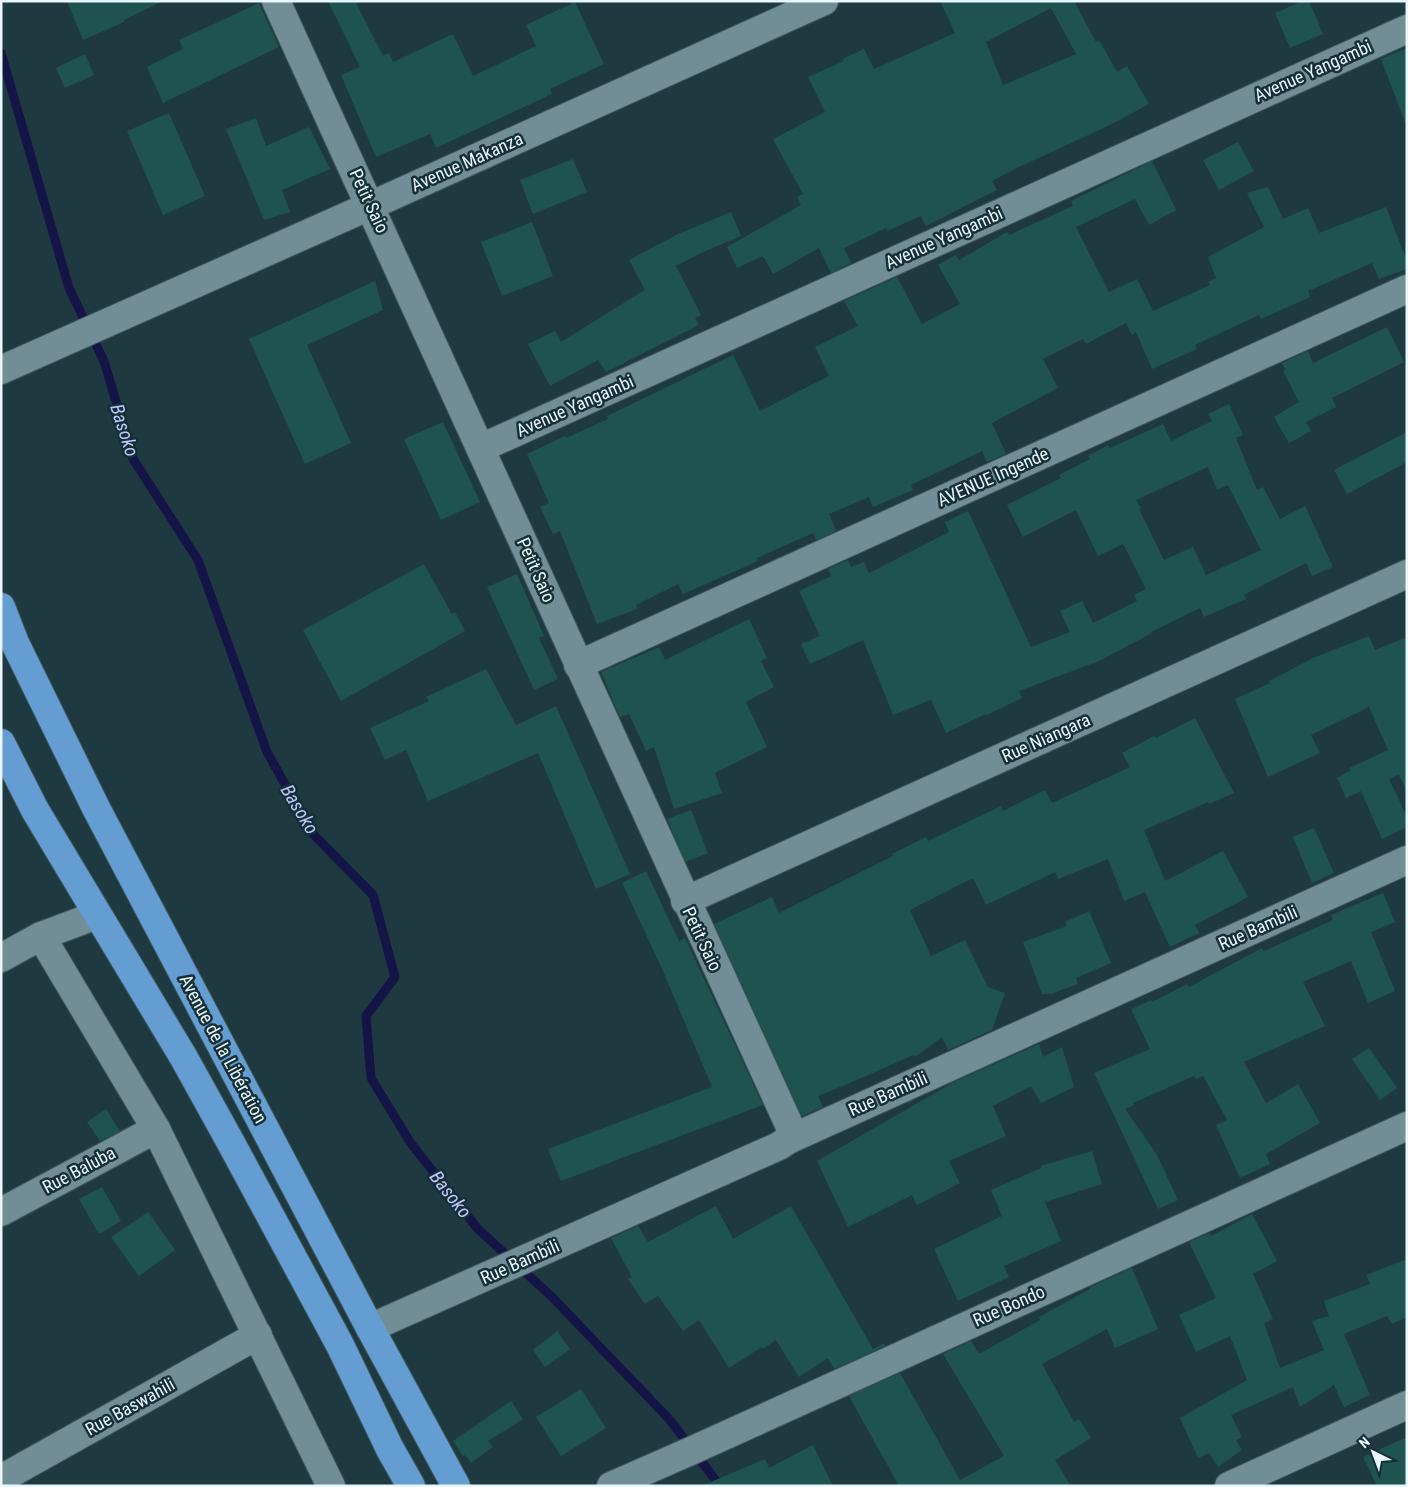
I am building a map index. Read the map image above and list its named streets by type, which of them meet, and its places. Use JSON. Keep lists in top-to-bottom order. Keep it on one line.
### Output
{"streets":{"highway":["Avenue de la Libération"],"street":["Avenue Yangambi","Avenue Makanza","Petit Saio","AVENUE Ingende","Rue Niangara","Rue Bambili","Rue Baluba","Rue Bondo","Rue Baswahili"]},"crossings":[["Avenue Yangambi","Petit Saio"],["Avenue Makanza","Petit Saio"],["Petit Saio","AVENUE Ingende"],["Petit Saio","Rue Niangara"],["Petit Saio","Rue Bambili"],["Rue Bambili","Avenue de la Libération"]],"water":["Basoko"],"north":"top left"}
